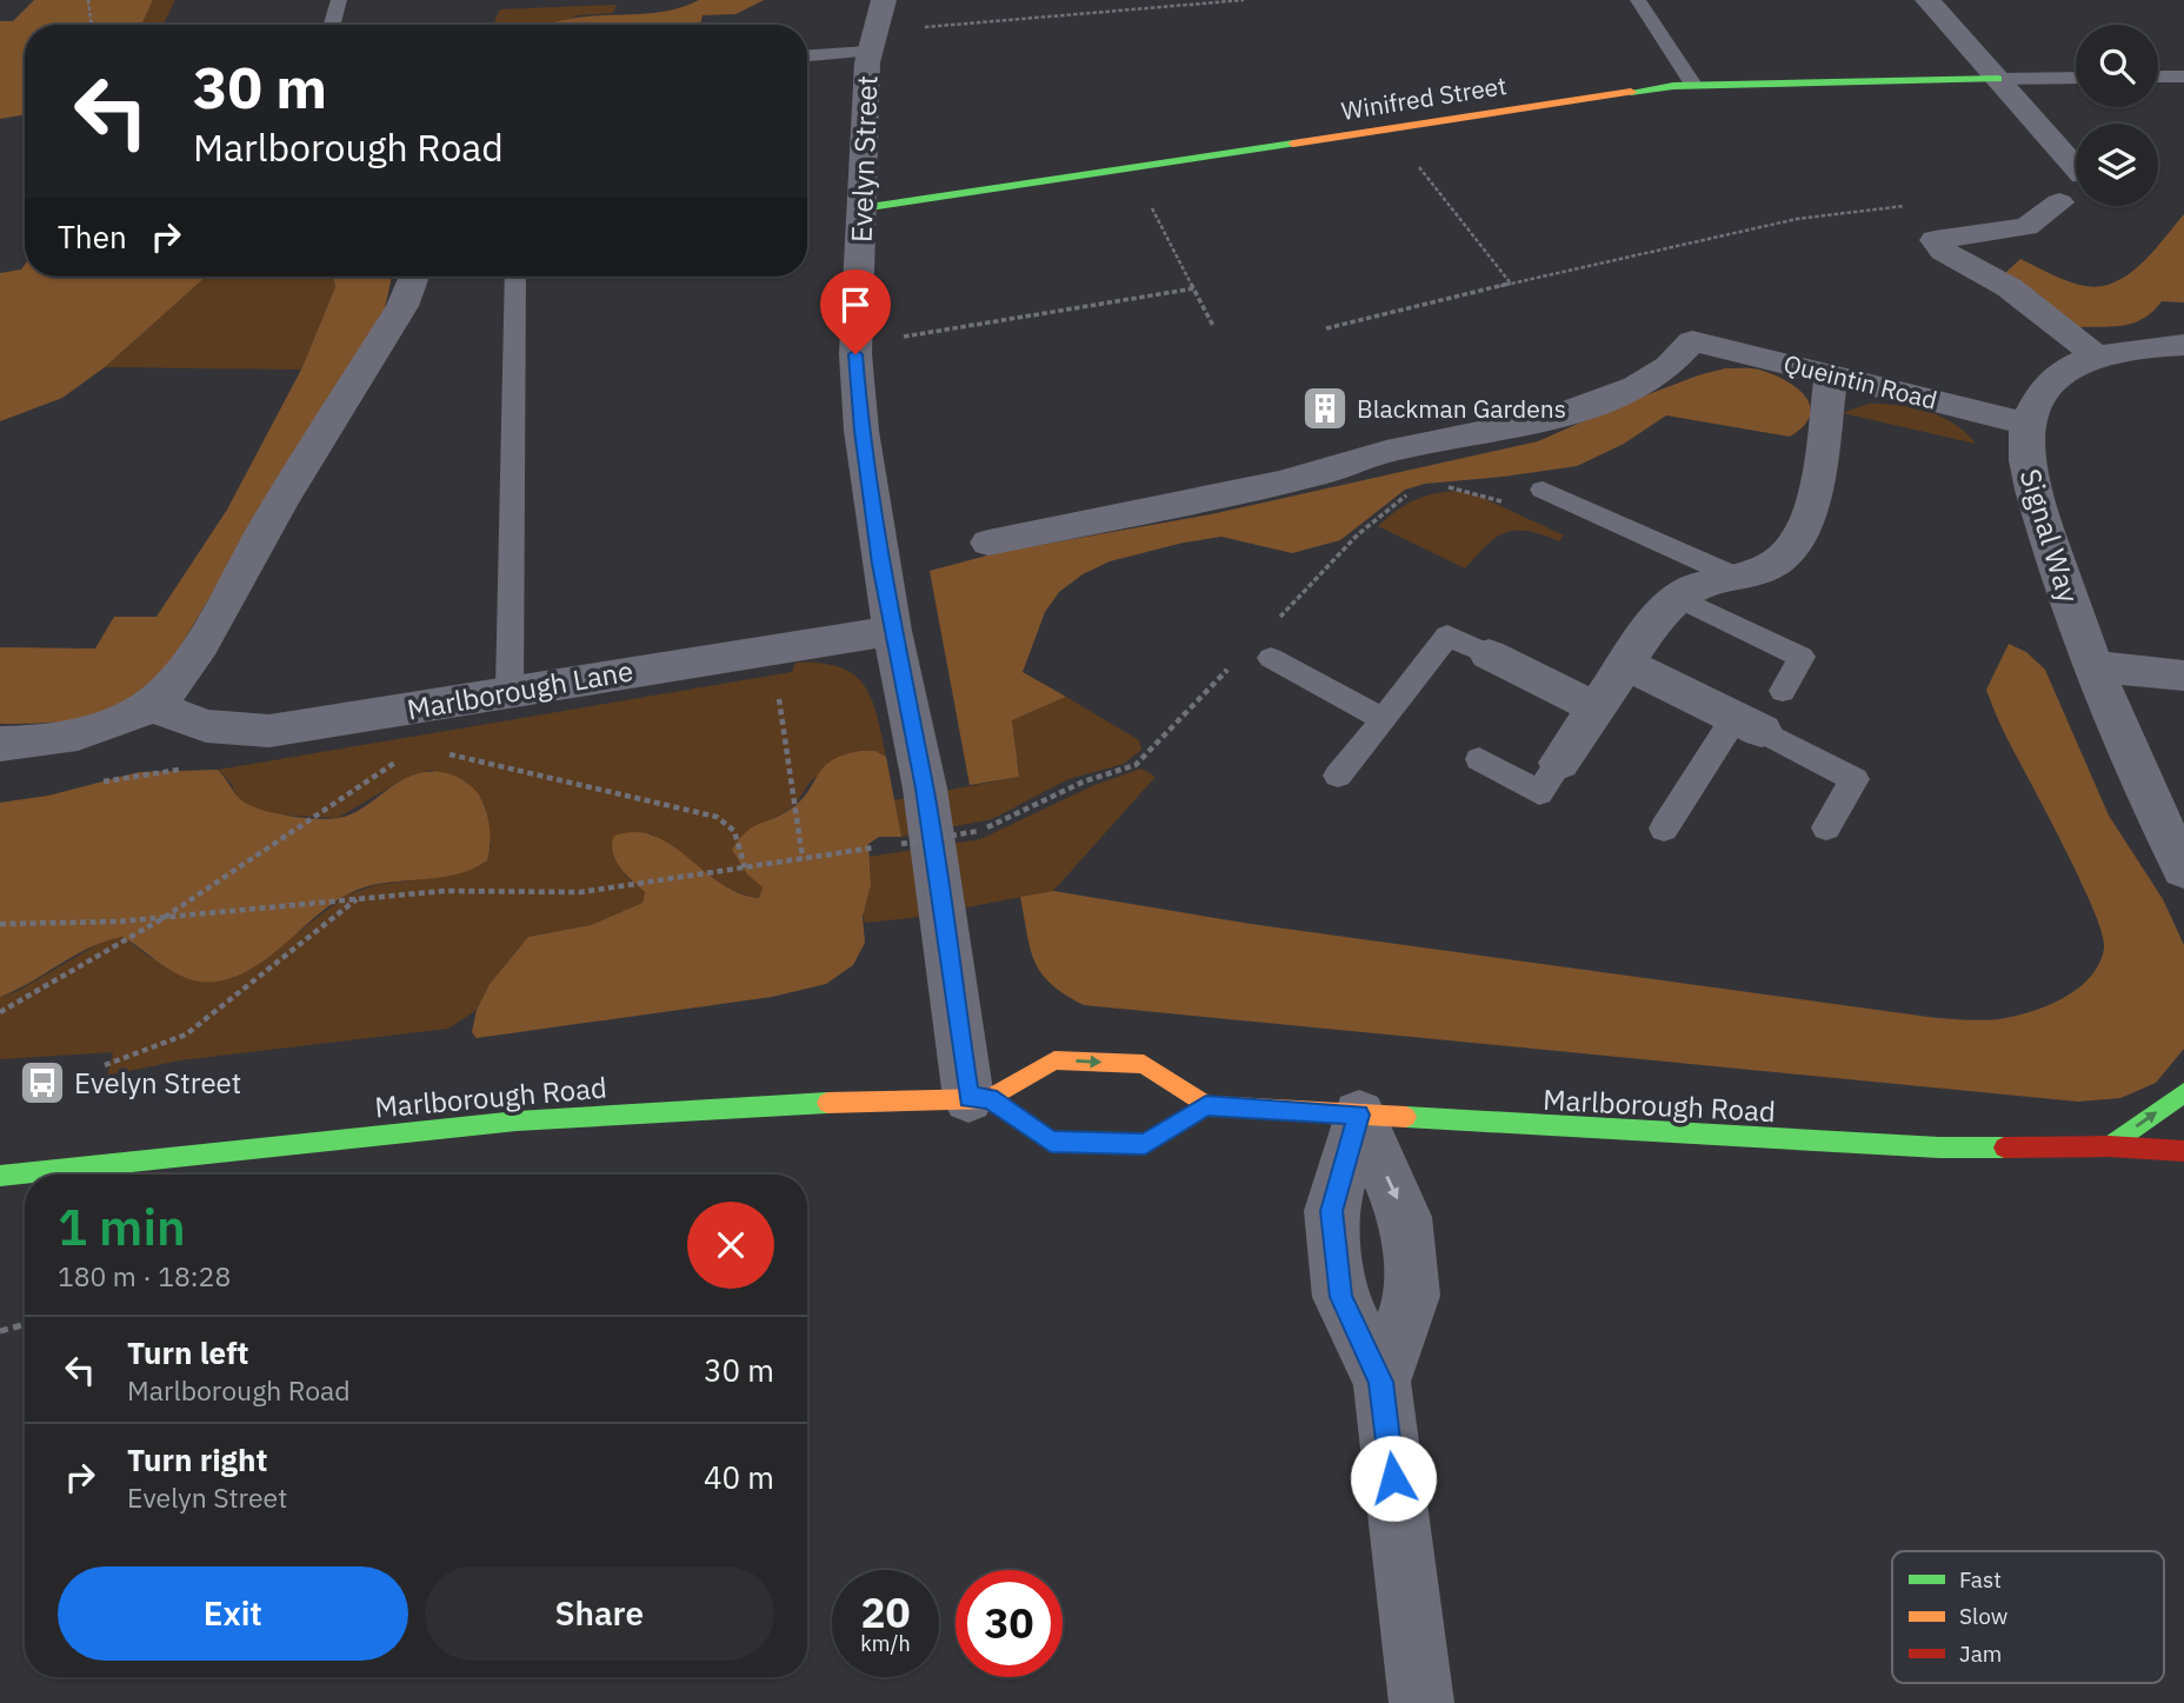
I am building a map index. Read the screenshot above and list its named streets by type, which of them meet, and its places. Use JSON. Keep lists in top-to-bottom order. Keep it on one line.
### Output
{"streets":{"main road":["Winifred Street","Marlborough Road"],"street":["Evelyn Street","Queintin Road","Signal Way","Marlborough Lane"]},"crossings":[["Winifred Street","Evelyn Street"],["Evelyn Street","Marlborough Lane"],["Evelyn Street","Marlborough Road"],["Queintin Road","Signal Way"]],"places":{"building":["Blackman Gardens"],"bus stop":["Evelyn Street"]},"legend":["Fast","Slow","Jam"],"page":{"turn":["30 m","Marlborough Road"],"then":"Then","heading":["1 min","180 m · 18:28"],"list":[{"name":"Turn left","note":"Marlborough Road","value":"30 m"},{"name":"Turn right","note":"Evelyn Street","value":"40 m"}],"buttons":["Exit","Share"],"speed":"20 km/h","limit":"30"}}
